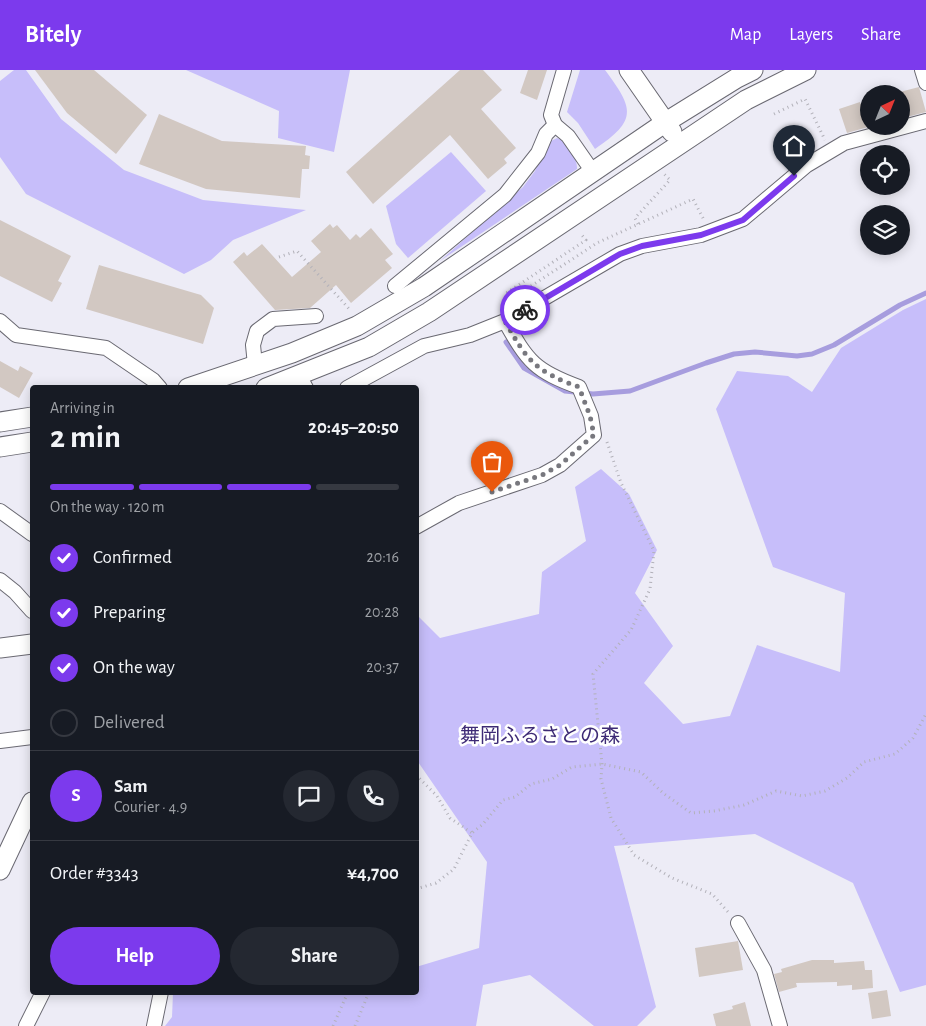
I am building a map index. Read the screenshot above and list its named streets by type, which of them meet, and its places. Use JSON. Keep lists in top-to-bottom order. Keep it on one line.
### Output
{"parks":["舞岡ふるさとの森"],"north":"top right","page":{"header":"Bitely","nav":["Map","Layers","Share"],"heading":["2 min","Arriving in","20:45–20:50"],"panel":["Sam","Courier · 4.9","Order #3343","¥4,700"],"bar":"On the way · 120 m","list":[["Confirmed","20:16"],["Preparing","20:28"],["On the way","20:37"],"Delivered"],"round":"S","buttons":["Help","Share"]}}
